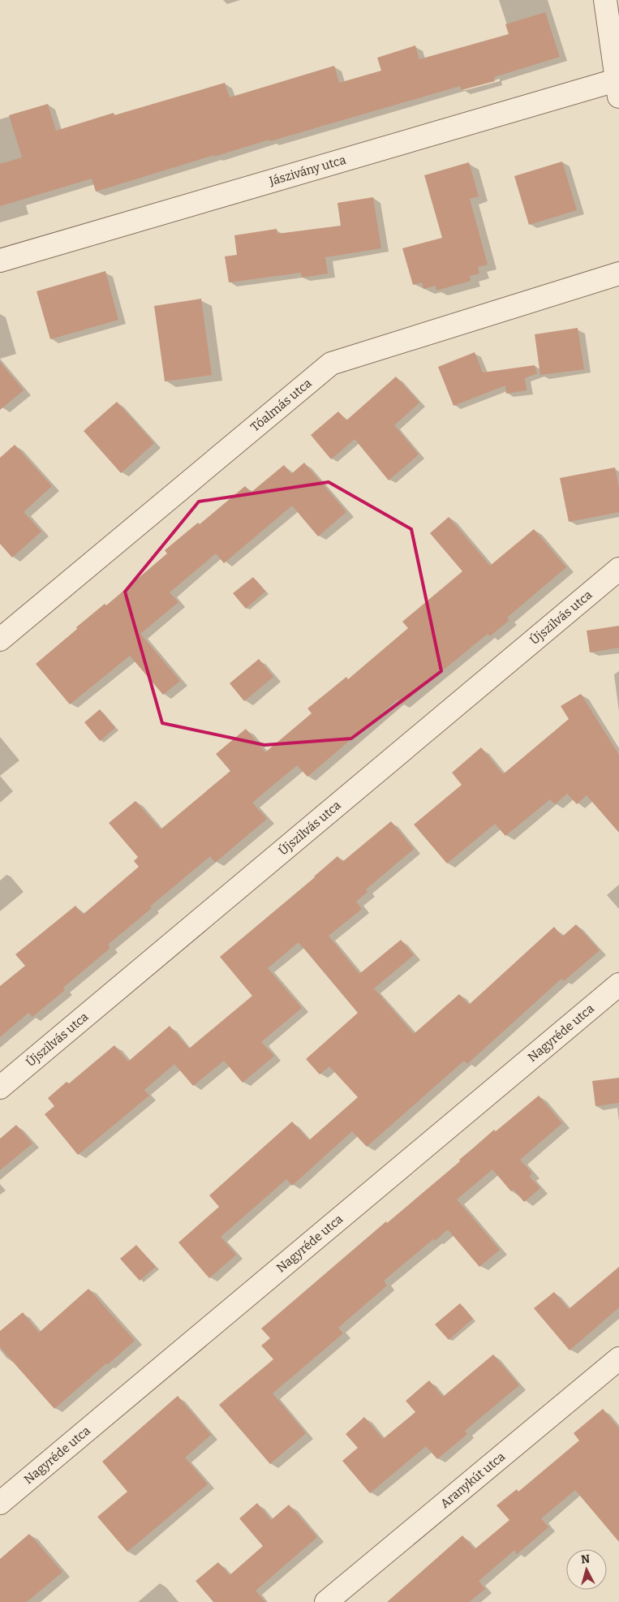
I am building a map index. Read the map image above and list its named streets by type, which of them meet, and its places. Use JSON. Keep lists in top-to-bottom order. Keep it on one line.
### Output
{"streets":{"street":["Jászivány utca","Tóalmás utca","Újszilvás utca","Nagyréde utca","Aranykút utca"]},"north":"top"}
